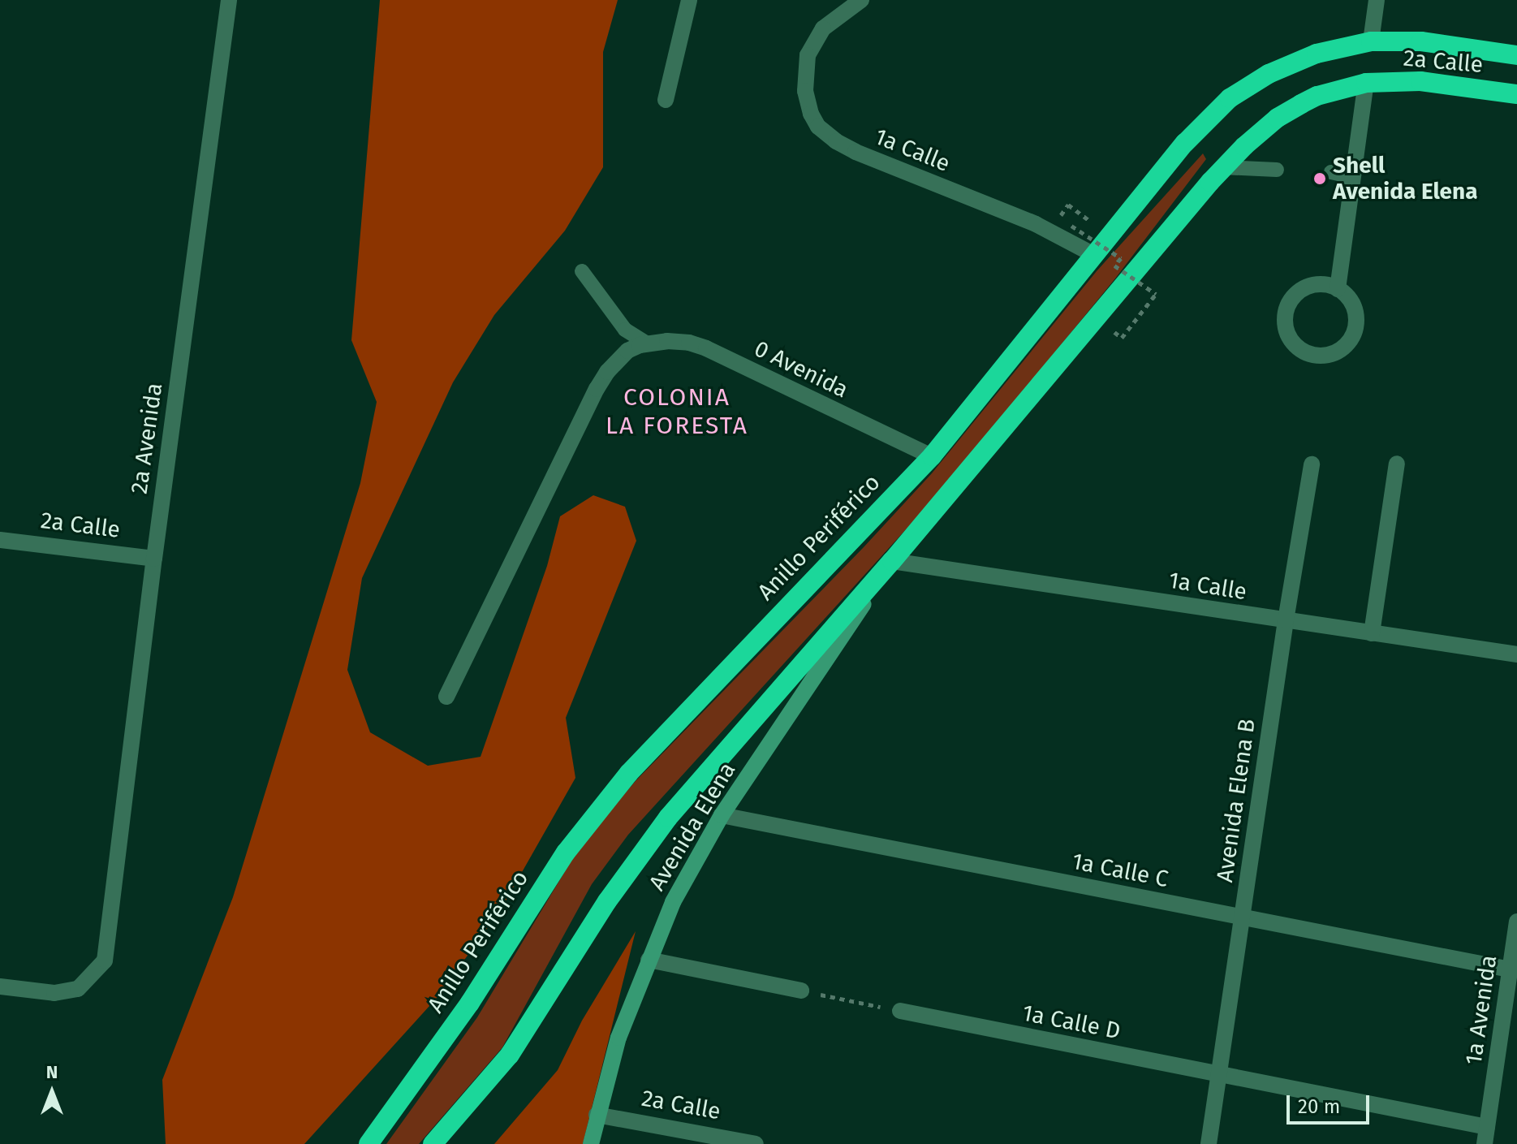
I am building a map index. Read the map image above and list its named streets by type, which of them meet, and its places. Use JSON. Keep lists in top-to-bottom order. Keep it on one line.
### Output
{"streets":{"highway":["2a Calle","Anillo Periférico"],"main road":["Avenida Elena"],"street":["1a Calle","0 Avenida","2a Avenida","Avenida Elena B","1a Calle C","1a Avenida","1a Calle D"]},"crossings":[["2a Calle","2a Avenida"],["2a Calle","Anillo Periférico"],["2a Calle","Avenida Elena"],["1a Calle","Anillo Periférico"],["1a Calle","Avenida Elena B"],["1a Calle","Avenida Elena"],["0 Avenida","Anillo Periférico"],["Avenida Elena B","1a Calle C"],["Avenida Elena B","1a Calle D"],["Avenida Elena","1a Calle C"],["1a Calle C","1a Avenida"],["1a Avenida","1a Calle D"]],"districts":["COLONIA LA FORESTA"],"places":["Shell Avenida Elena"],"scale_bar":"20 m","north":"top"}
